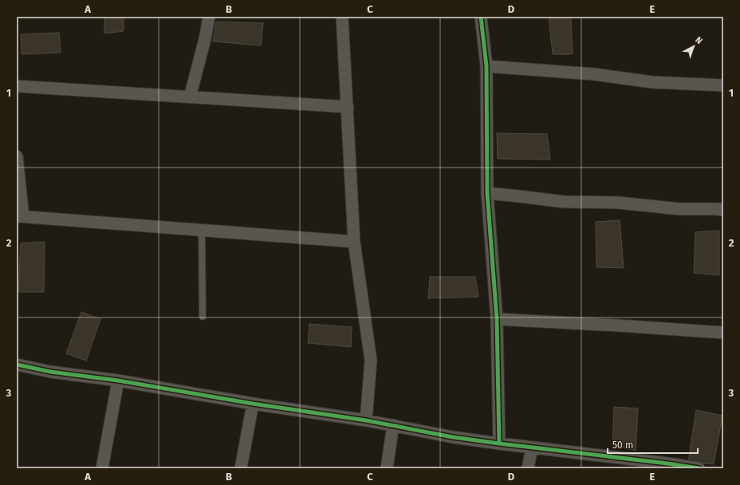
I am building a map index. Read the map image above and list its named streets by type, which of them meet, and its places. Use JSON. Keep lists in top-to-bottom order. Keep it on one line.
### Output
{"scale_bar":"50 m","north":"top right","grid":{"columns":["A","B","C","D","E"],"rows":["1","2","3"]}}
